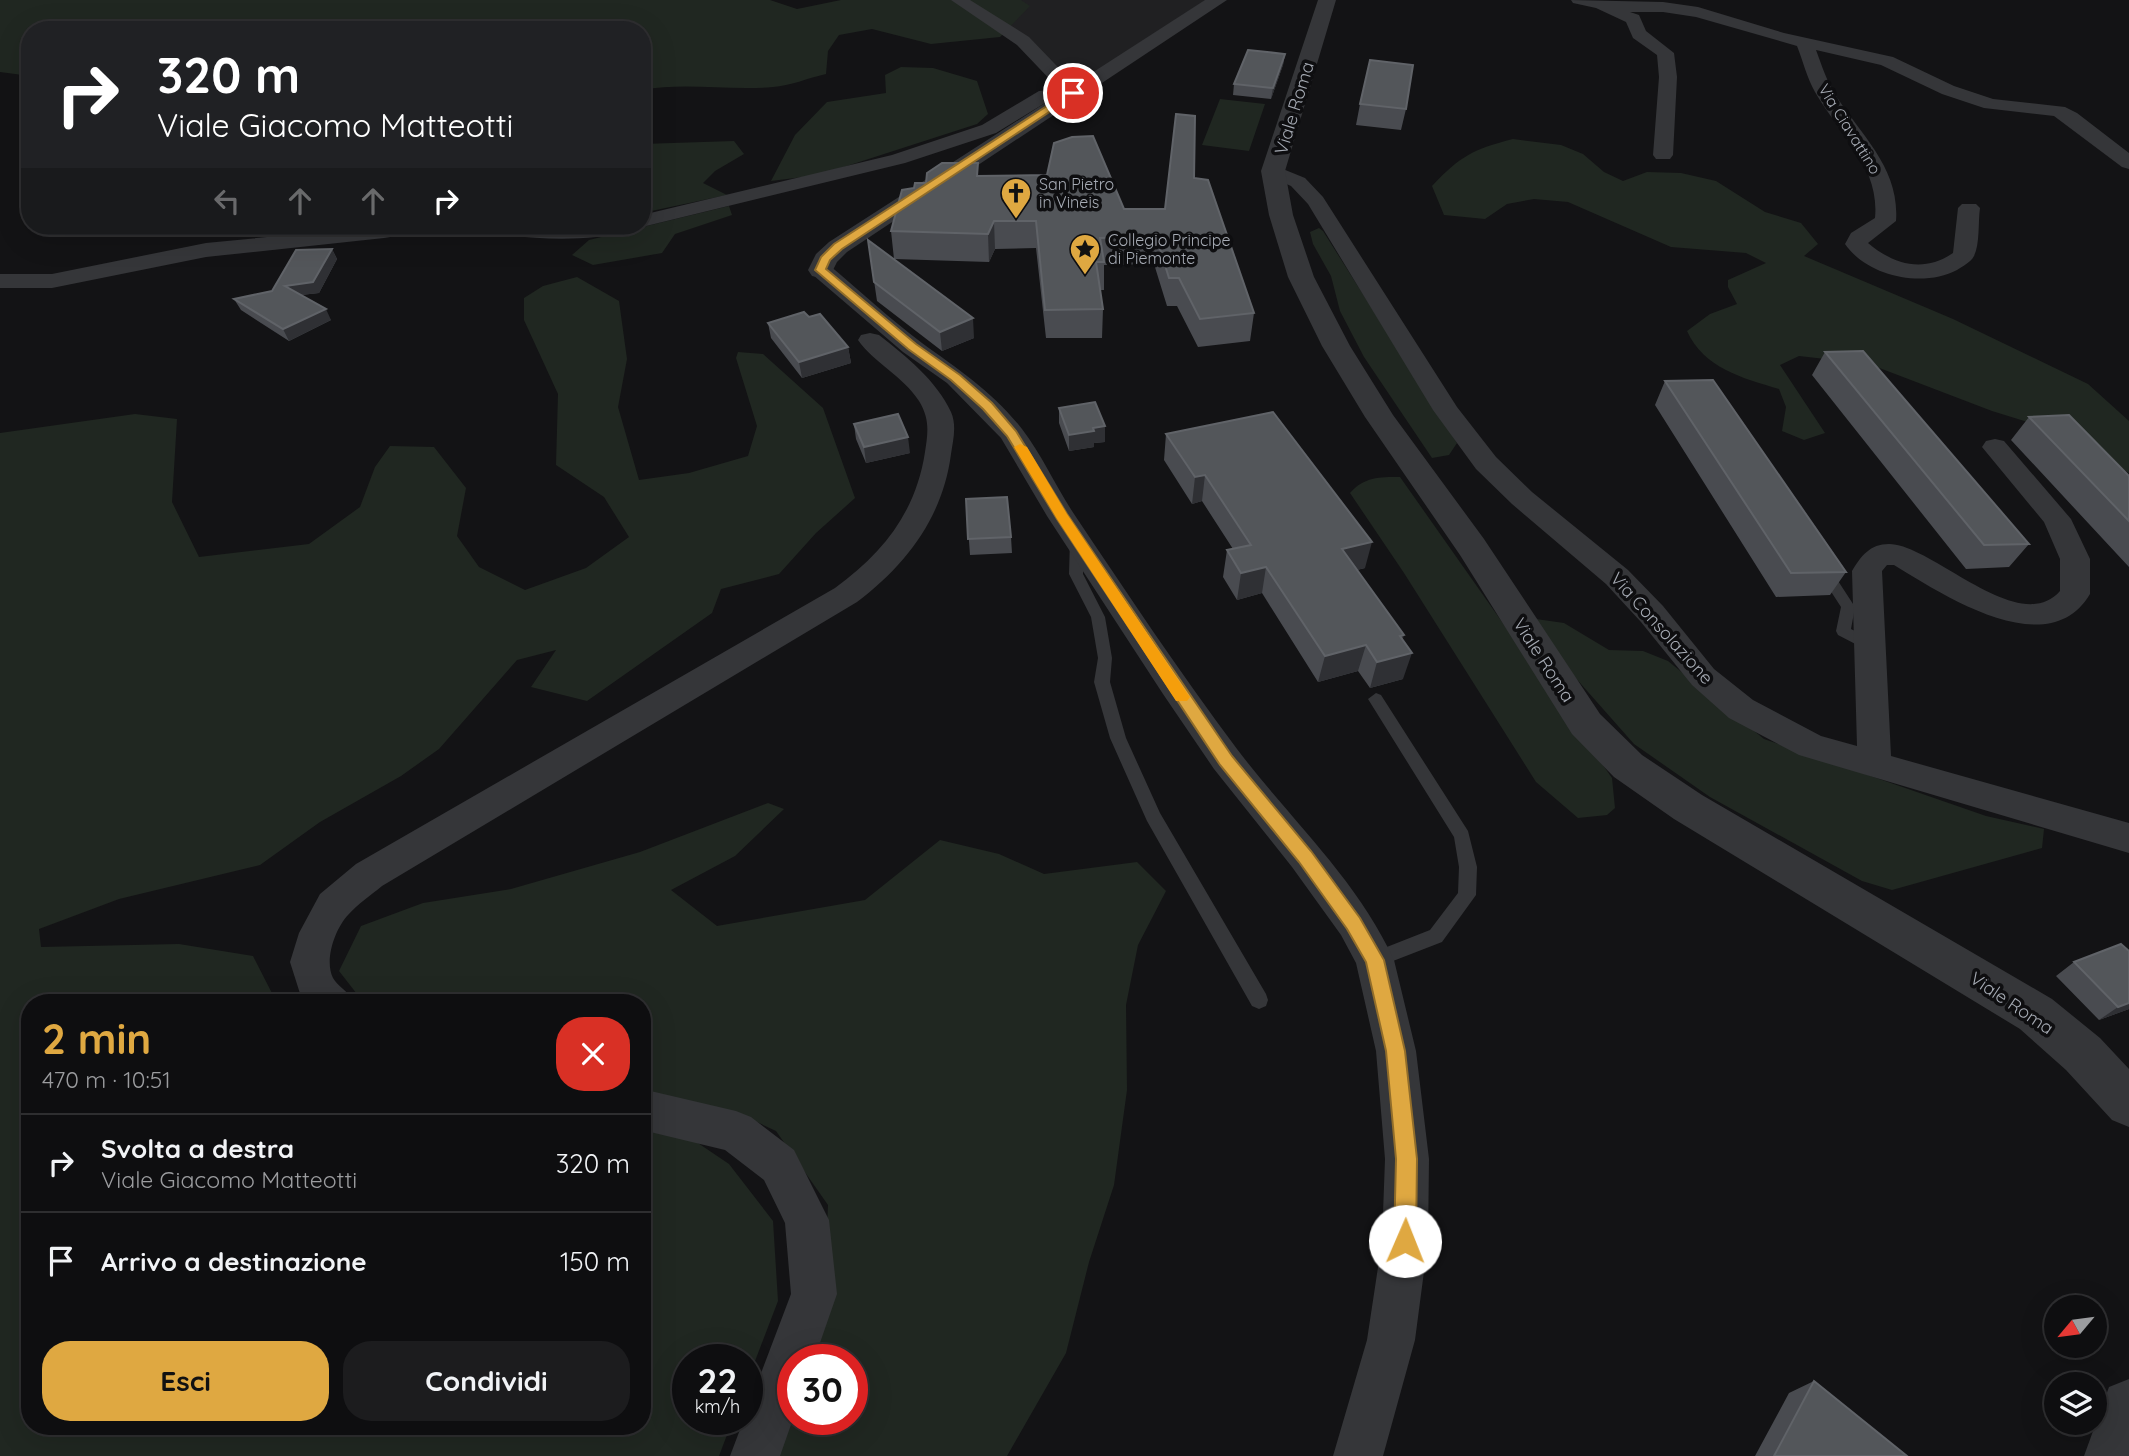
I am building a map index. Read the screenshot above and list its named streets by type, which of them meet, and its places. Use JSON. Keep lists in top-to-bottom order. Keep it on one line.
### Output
{"streets":{"street":["Viale Roma","Via Ciavattino","Via Consolazione"]},"crossings":[["Viale Roma","Via Consolazione"]],"places":{"church":["San Pietro in Vineis"],"place":["Collegio Principe di Piemonte"]},"north":"bottom left","page":{"turn":["320 m","Viale Giacomo Matteotti"],"heading":["2 min","470 m · 10:51"],"list":[{"name":"Svolta a destra","note":"Viale Giacomo Matteotti","value":"320 m"},{"name":"Arrivo a destinazione","value":"150 m"}],"buttons":["Esci","Condividi"],"speed":"22 km/h","limit":"30"}}
